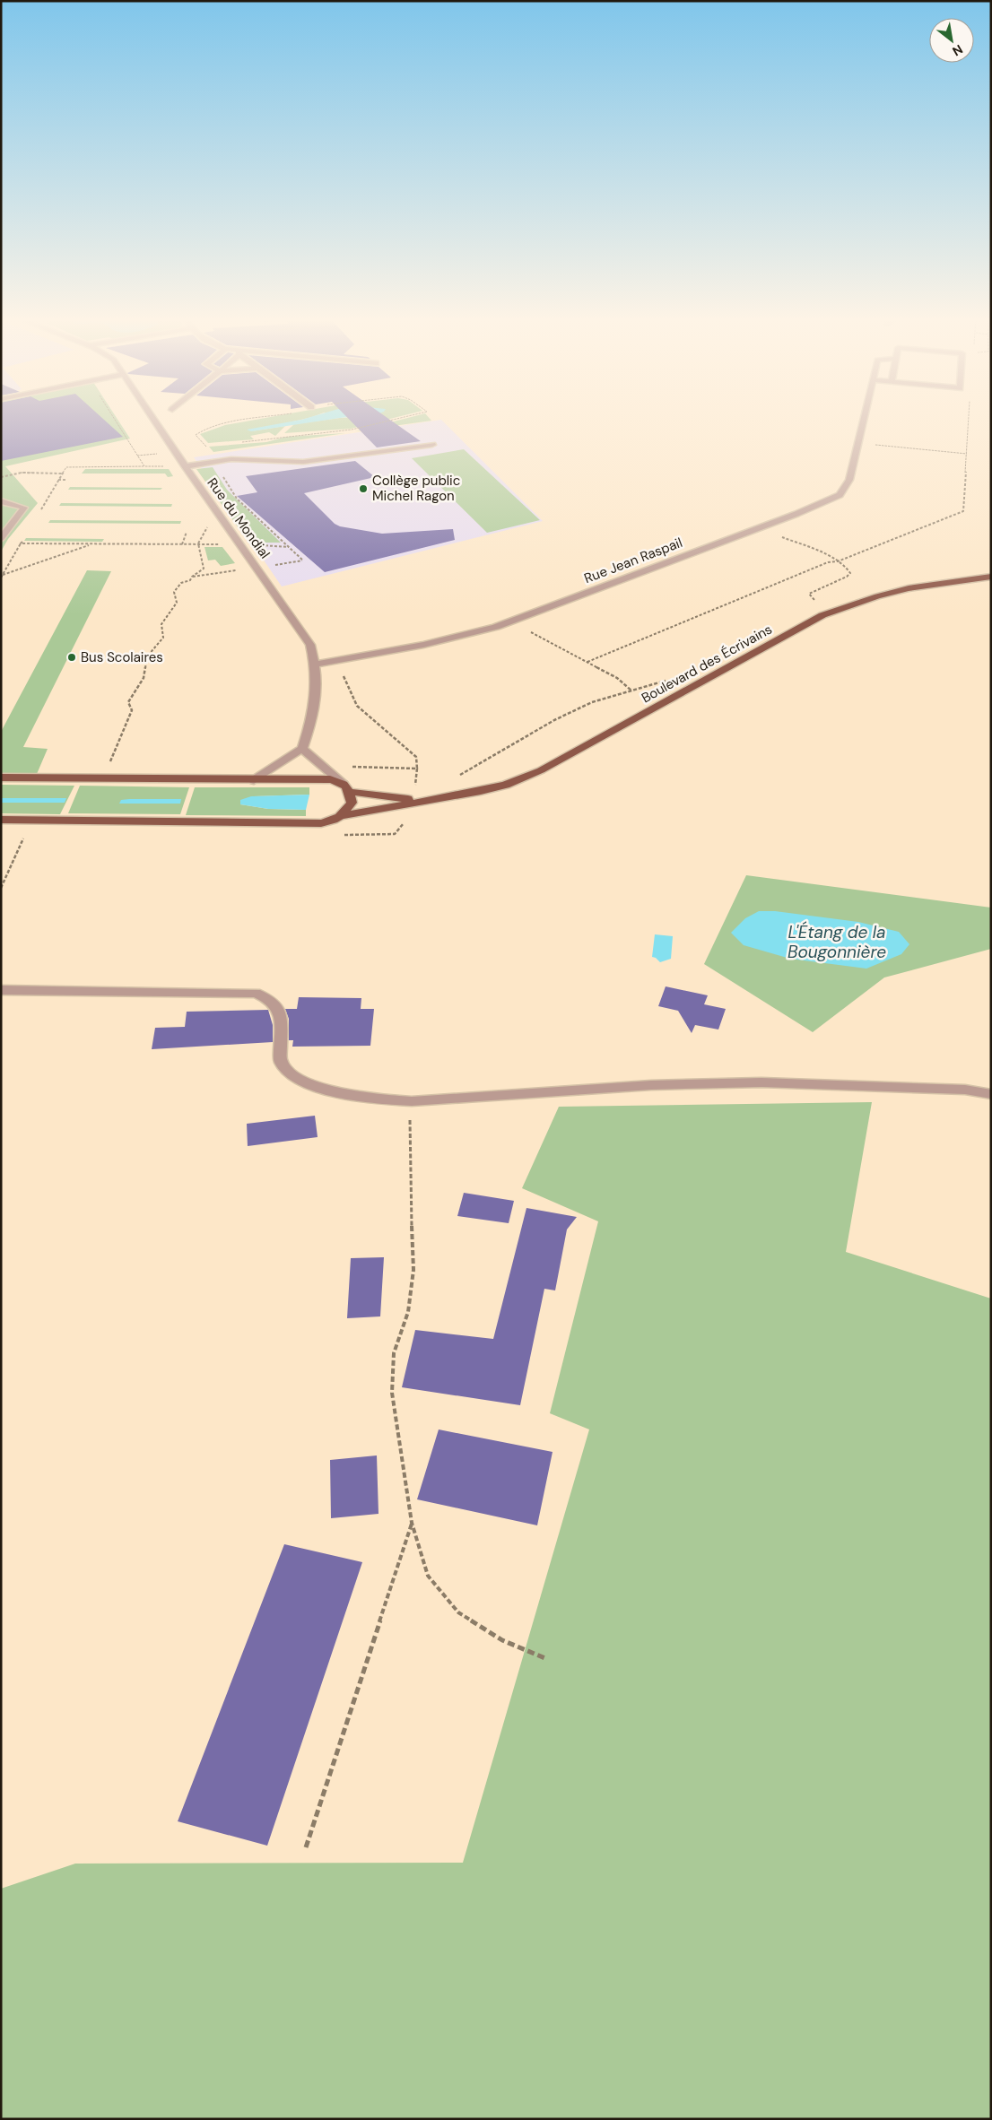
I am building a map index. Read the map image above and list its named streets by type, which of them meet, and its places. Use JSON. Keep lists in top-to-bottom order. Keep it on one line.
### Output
{"streets":{"main road":["Boulevard des Écrivains"],"street":["Rue du Mondial","Rue Jean Raspail"]},"crossings":[["Rue du Mondial","Rue Jean Raspail"]],"water":["L'Étang de la Bougonnière"],"places":["Collège public Michel Ragon","Bus Scolaires"],"north":"bottom right"}
